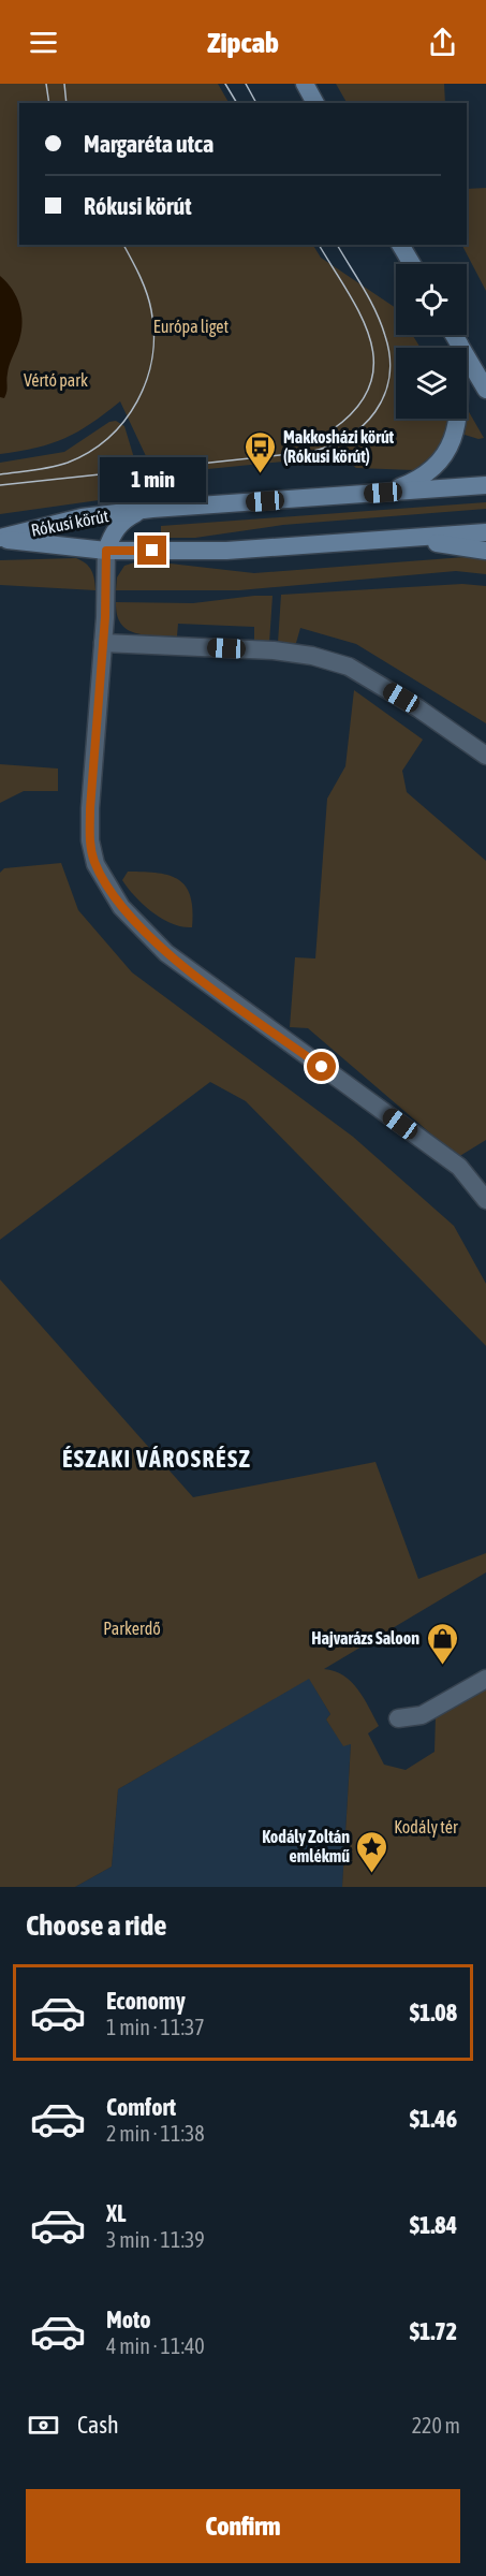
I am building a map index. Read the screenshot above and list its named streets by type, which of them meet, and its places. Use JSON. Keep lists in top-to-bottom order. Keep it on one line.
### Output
{"streets":{"main road":["Rókusi körút"]},"districts":["ÉSZAKI VÁROSRÉSZ"],"parks":["Európa liget","Vértó park","Parkerdő","Kodály tér"],"places":{"bus stop":["Makkosházi körút (Rókusi körút)"],"shop":["Hajvarázs Saloon"],"place":["Kodály Zoltán emlékmű"]},"page":{"header":"Zipcab","banner":["Margaréta utca","Rókusi körút"],"bubble":"1 min","heading":"Choose a ride","list":[{"name":"Economy","note":"1 min · 11:37","value":"$1.08"},{"name":"Comfort","note":"2 min · 11:38","value":"$1.46"},{"name":"XL","note":"3 min · 11:39","value":"$1.84"},{"name":"Moto","note":"4 min · 11:40","value":"$1.72"}],"pay":["Cash","220 m"],"buttons":"Confirm"}}
